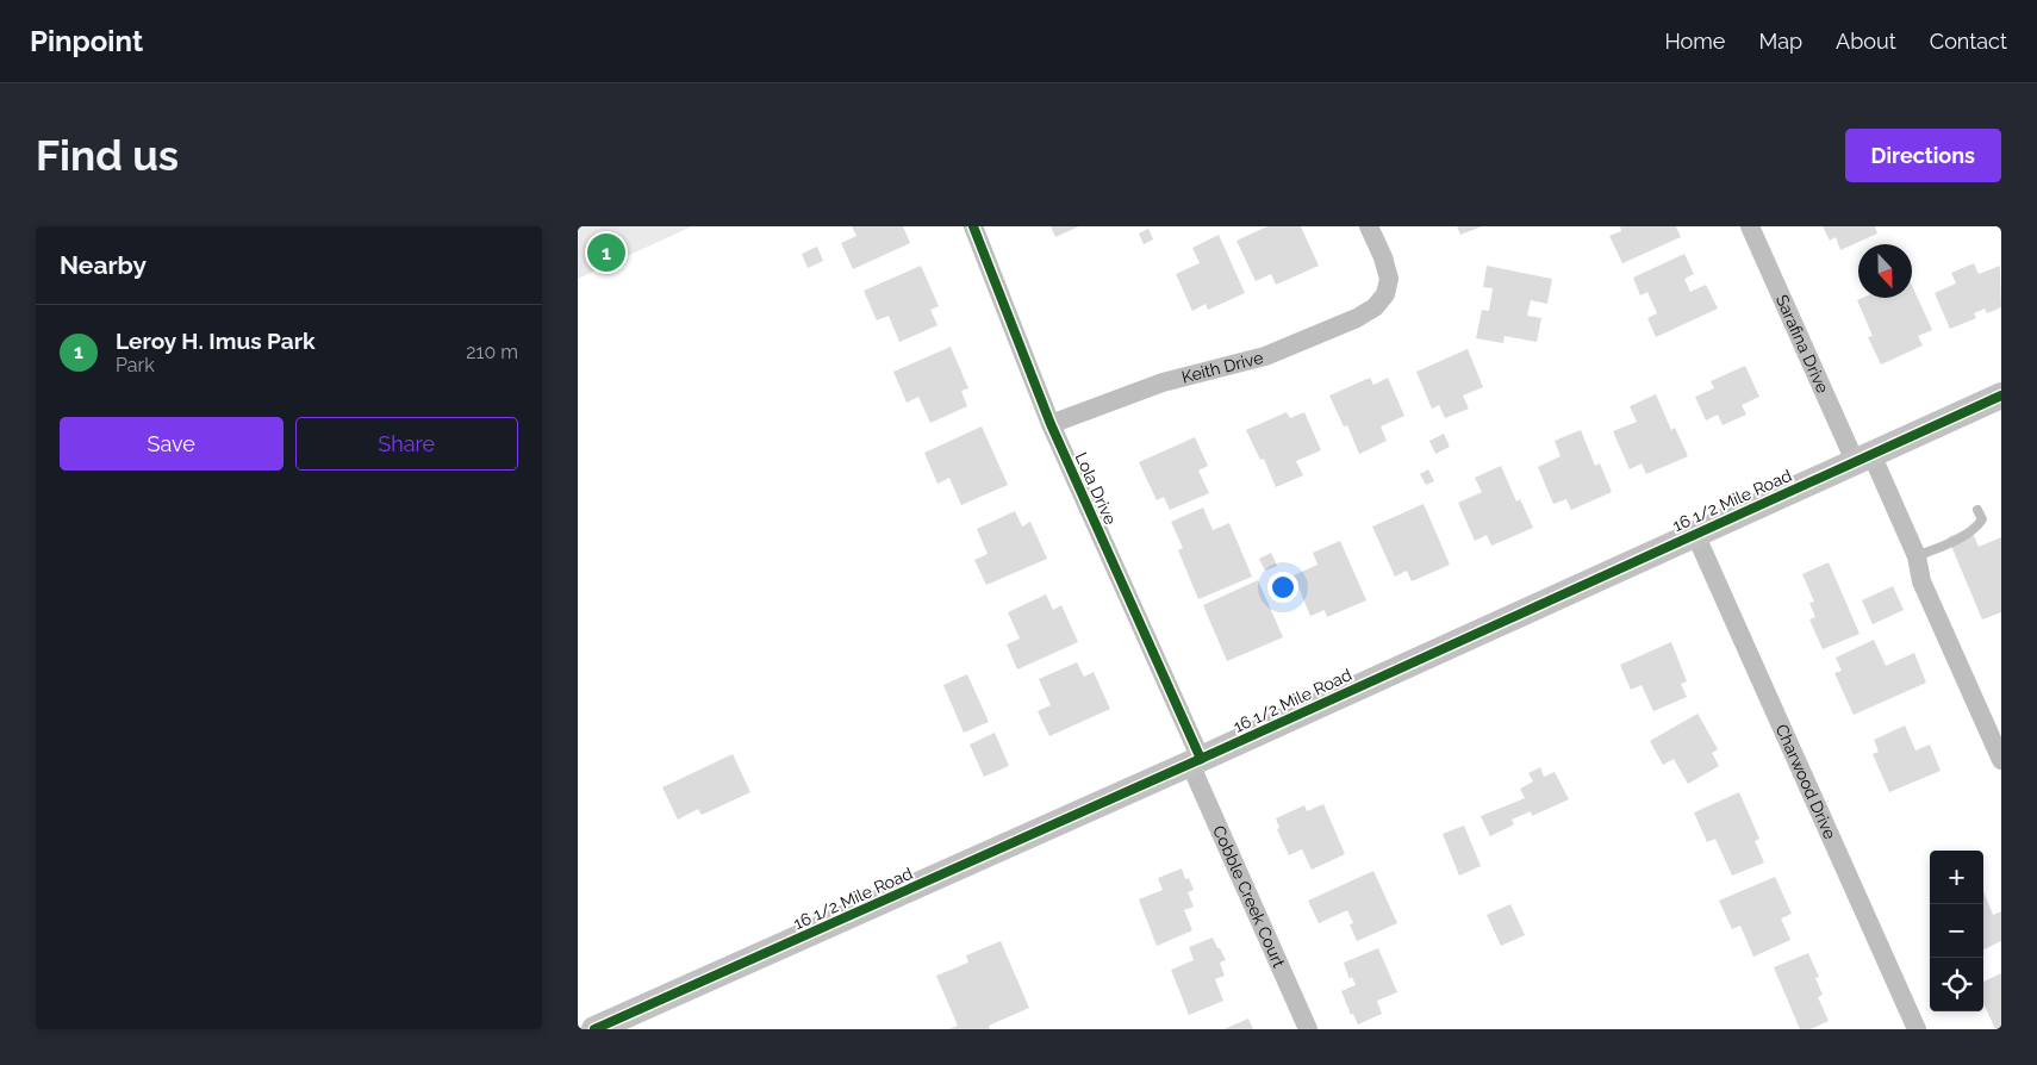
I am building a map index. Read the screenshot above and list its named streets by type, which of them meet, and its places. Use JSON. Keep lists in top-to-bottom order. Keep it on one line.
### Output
{"streets":{"street":["Sarafina Drive","Keith Drive","Lola Drive","16 1/2 Mile Road","Charwood Drive","Cobble Creek Court"]},"crossings":[["Sarafina Drive","16 1/2 Mile Road"],["Keith Drive","Lola Drive"],["Lola Drive","16 1/2 Mile Road"],["Lola Drive","Cobble Creek Court"],["16 1/2 Mile Road","Charwood Drive"],["16 1/2 Mile Road","Cobble Creek Court"]],"north":"bottom","page":{"header":"Pinpoint","nav":["Home","Map","About","Contact"],"buttons":["Directions",["Save","Share"]],"title":"Find us","heading":"Nearby","pins":"1","list":[{"mark":"1","name":"Leroy H. Imus Park","note":"Park","value":"210 m"}],"map_buttons":["+","−"]}}
